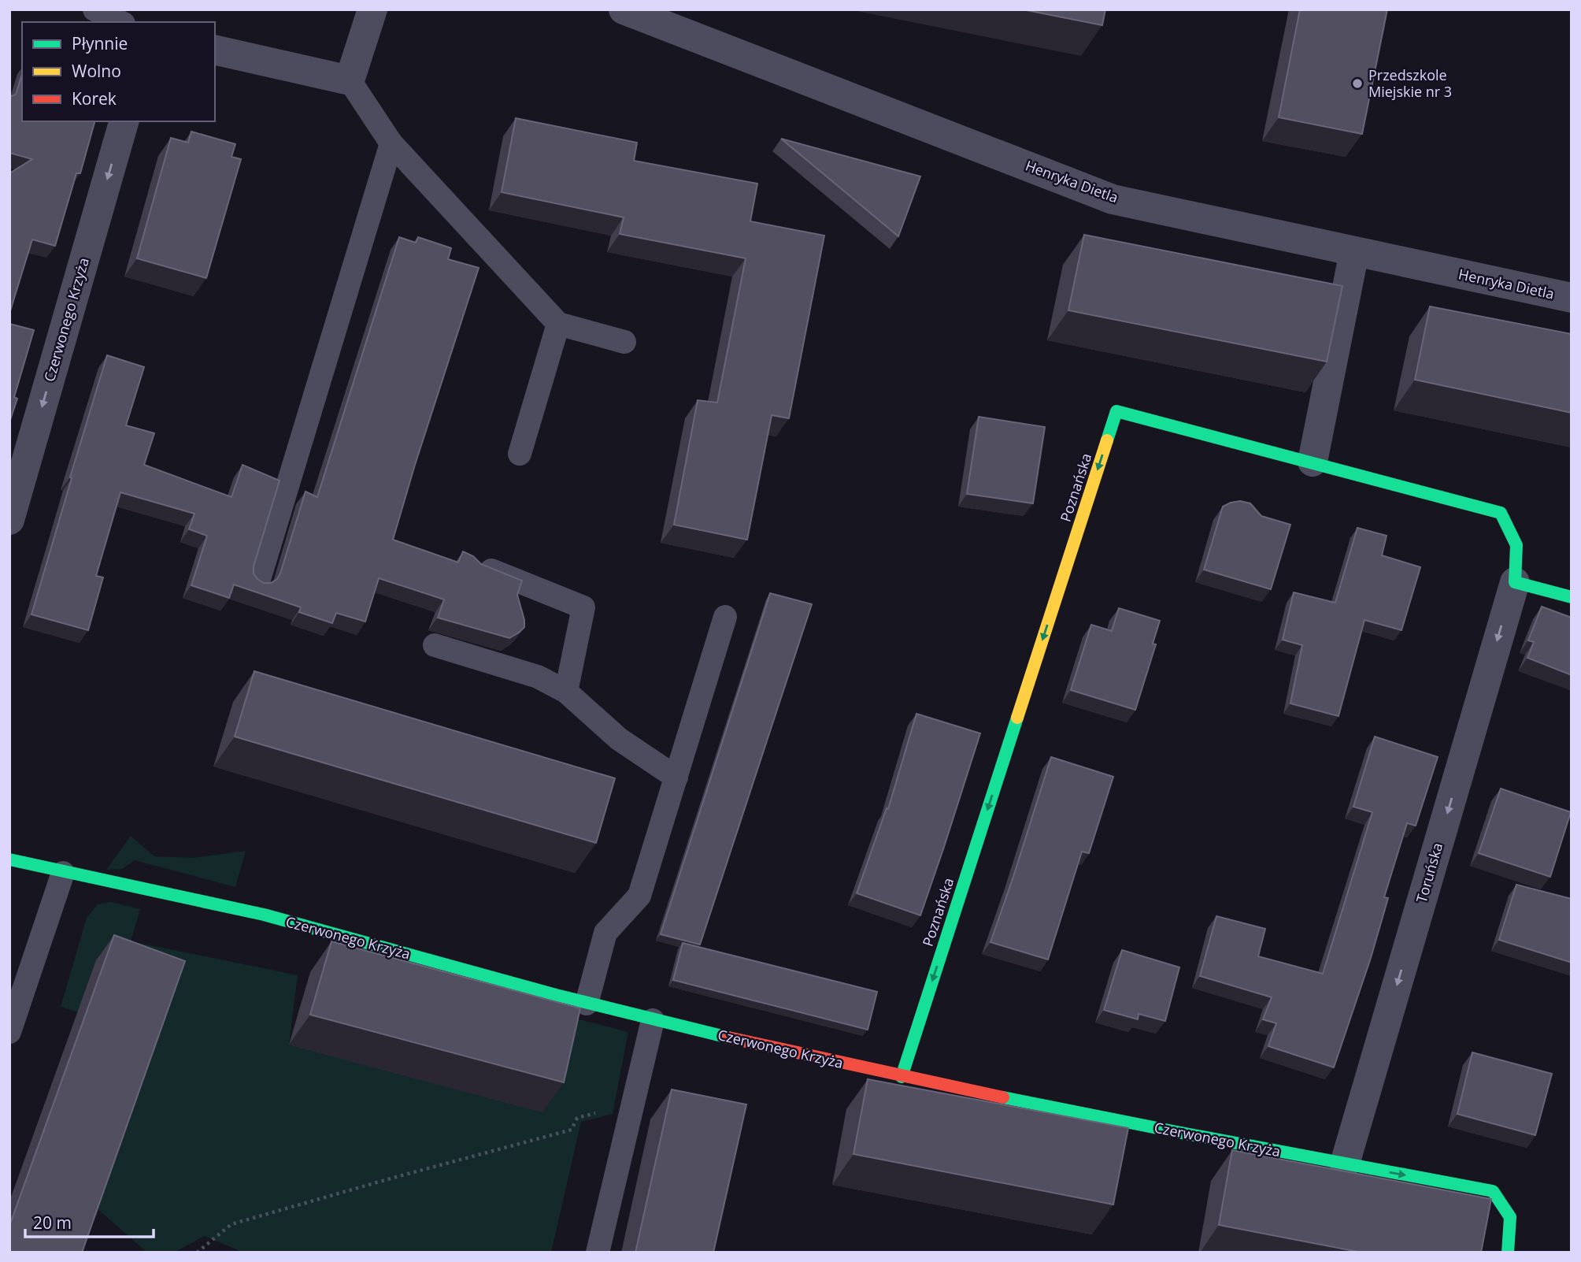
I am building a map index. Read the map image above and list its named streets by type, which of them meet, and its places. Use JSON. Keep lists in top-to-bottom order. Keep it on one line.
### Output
{"streets":{"street":["Henryka Dietla","Czerwonego Krzyża","Poznańska","Toruńska"]},"crossings":[["Czerwonego Krzyża","Poznańska"],["Czerwonego Krzyża","Toruńska"],["Poznańska","Toruńska"]],"one_way":["Poznańska","Toruńska"],"places":["Przedszkole Miejskie nr 3"],"legend":["Płynnie","Wolno","Korek"],"scale_bar":"20 m"}
